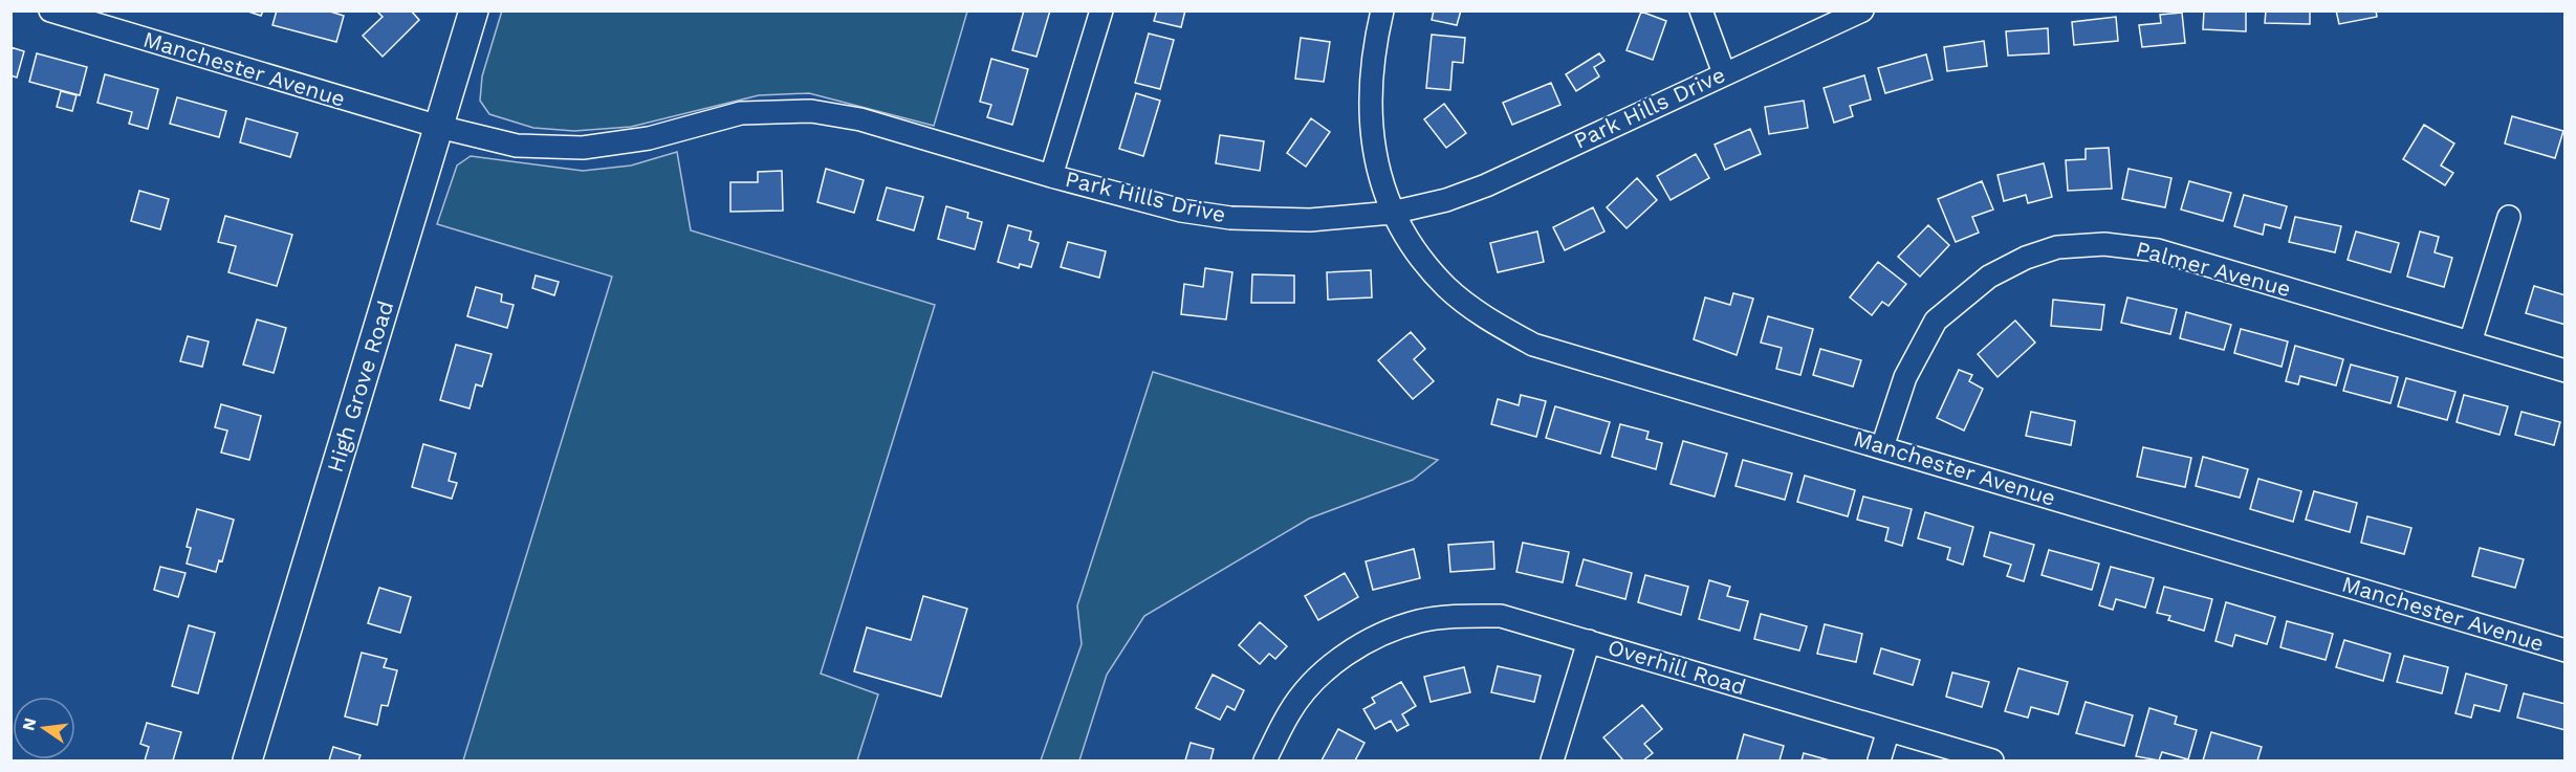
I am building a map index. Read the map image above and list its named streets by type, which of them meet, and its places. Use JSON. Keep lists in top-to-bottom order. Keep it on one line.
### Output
{"streets":{"main road":["High Grove Road"],"street":["Manchester Avenue","Park Hills Drive","Palmer Avenue","Overhill Road"]},"crossings":[["Manchester Avenue","Park Hills Drive"],["Manchester Avenue","Palmer Avenue"],["Manchester Avenue","High Grove Road"],["Park Hills Drive","High Grove Road"]],"north":"left"}
